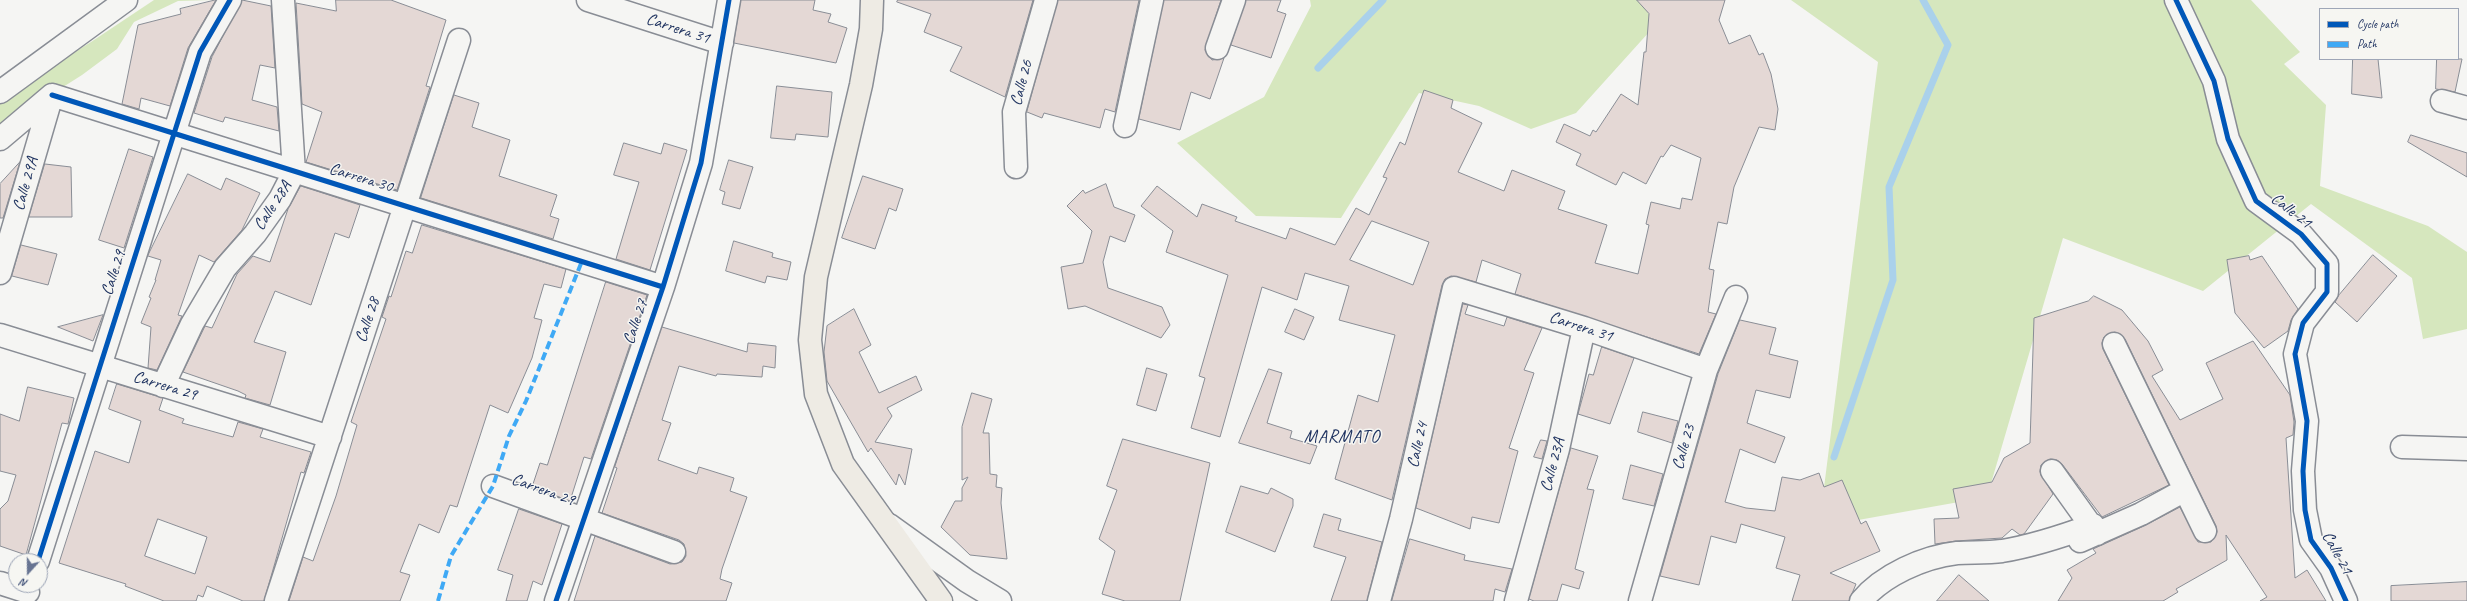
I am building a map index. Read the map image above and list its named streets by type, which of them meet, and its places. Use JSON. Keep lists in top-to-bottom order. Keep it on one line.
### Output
{"streets":{"street":["Carrera 31","Calle 26","Carrera 30","Calle 29A","Calle 28A","Calle 21","Calle 29","Calle 28","Calle 27","Carrera 29","Calle 24","Calle 23","Calle 23A"]},"crossings":[["Carrera 31","Calle 27"],["Carrera 31","Calle 24"],["Carrera 31","Calle 23"],["Carrera 31","Calle 23A"],["Carrera 30","Calle 29A"],["Carrera 30","Calle 28A"],["Carrera 30","Calle 29"],["Carrera 30","Calle 28"],["Carrera 30","Calle 27"],["Calle 28A","Carrera 29"],["Calle 29","Carrera 29"],["Calle 28","Carrera 29"],["Calle 27","Carrera 29"]],"districts":["MARMATO"],"legend":["Cycle path","Path"],"north":"bottom"}
